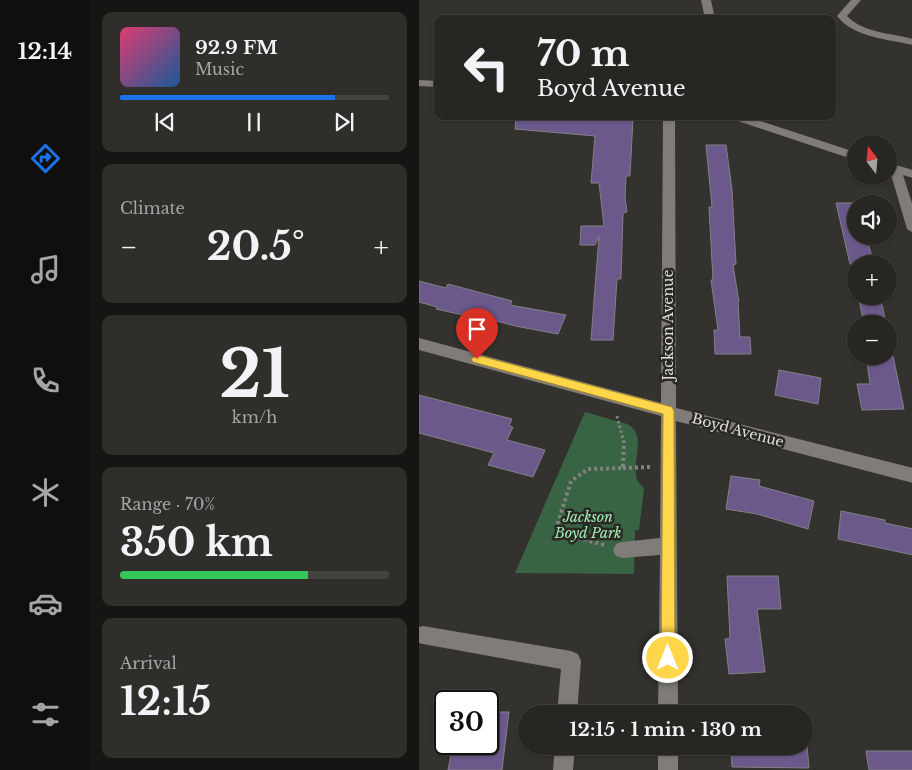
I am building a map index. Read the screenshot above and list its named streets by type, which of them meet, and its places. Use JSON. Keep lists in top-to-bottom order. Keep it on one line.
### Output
{"streets":{"street":["Jackson Avenue","Boyd Avenue"]},"crossings":[["Jackson Avenue","Boyd Avenue"]],"parks":["Jackson Boyd Park"],"north":"top","page":{"tabs":"12:14","turn":["70 m","Boyd Avenue"],"song":["92.9 FM","Music"],"map_buttons":["+","−"],"tile":["Climate",["21","km/h"],["Range · 70%","350 km"],["Arrival","12:15"]],"heat":["−","20.5°","+"],"limit":"30","trip":"12:15 · 1 min · 130 m"}}
